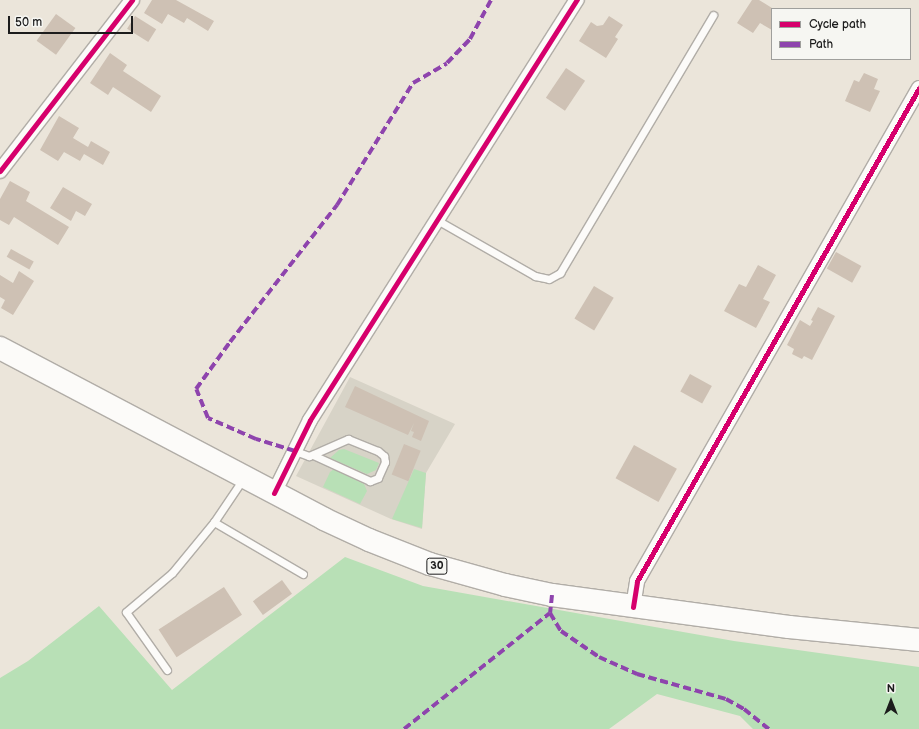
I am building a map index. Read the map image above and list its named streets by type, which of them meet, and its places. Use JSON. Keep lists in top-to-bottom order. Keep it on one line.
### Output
{"streets":{"main road":["30"]},"legend":["Cycle path","Path"],"scale_bar":"50 m","north":"top"}
